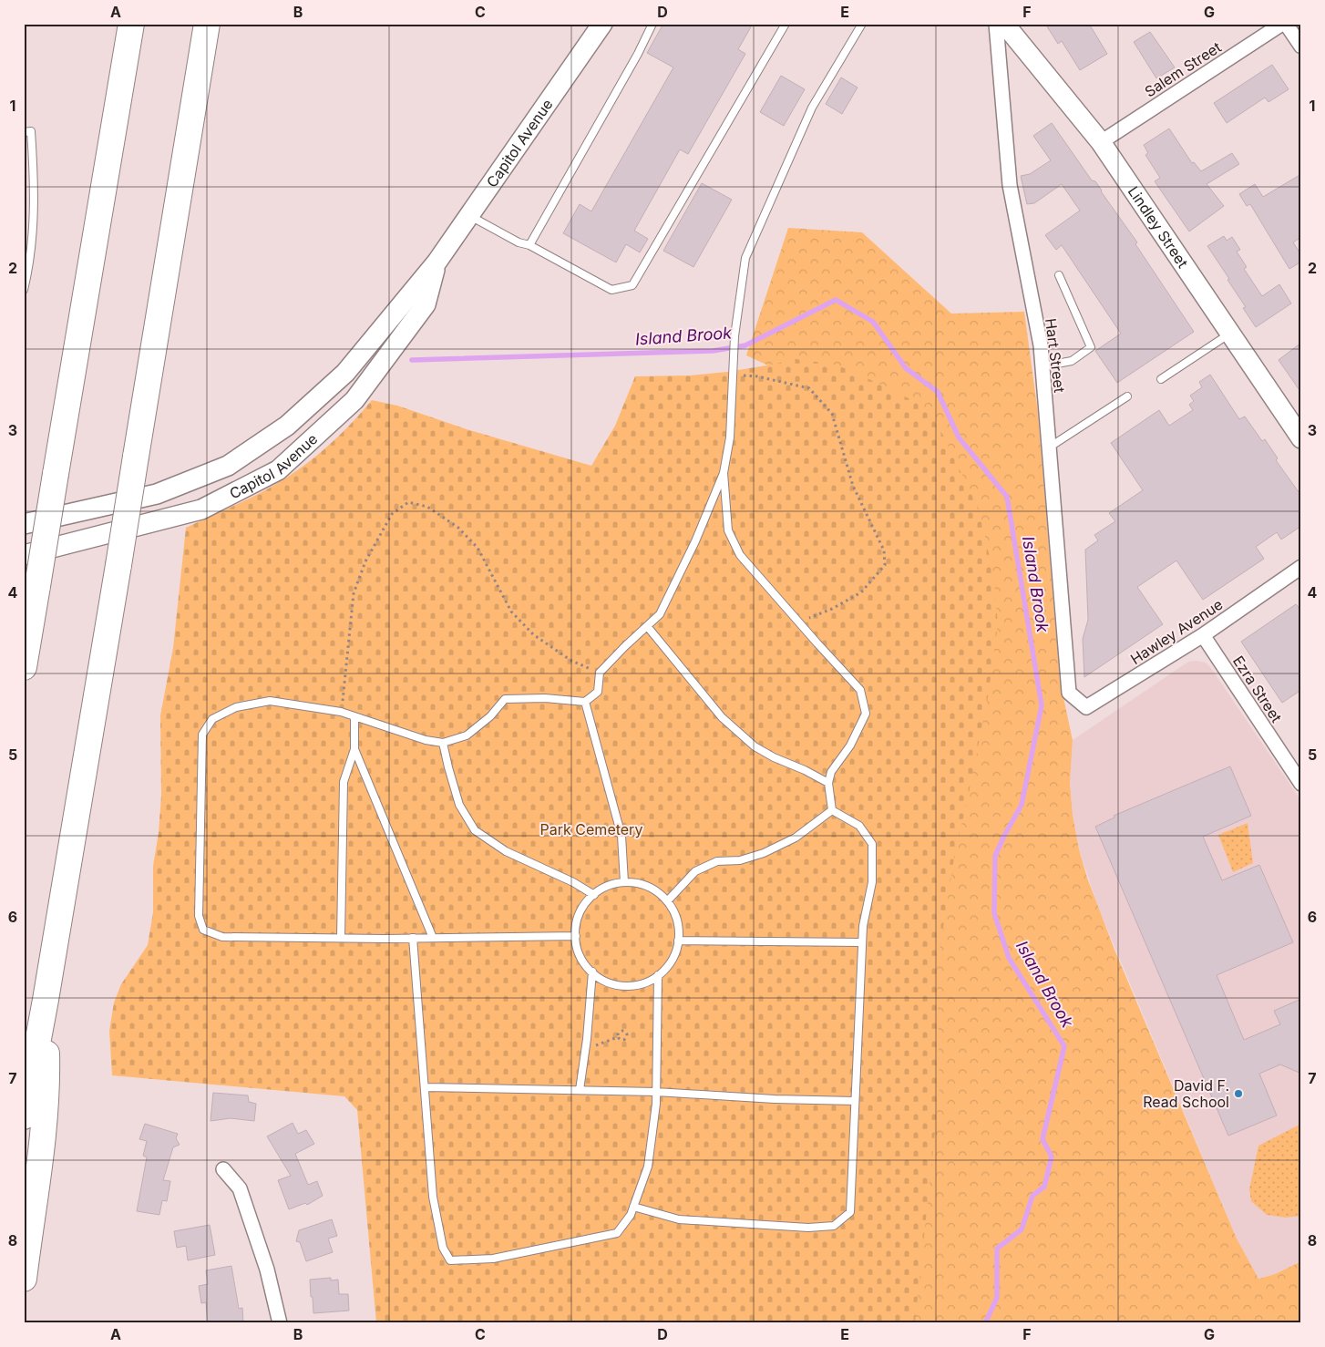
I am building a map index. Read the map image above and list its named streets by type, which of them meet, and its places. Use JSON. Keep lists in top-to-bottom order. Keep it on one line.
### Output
{"streets":{"main road":["Capitol Avenue","Lindley Street"],"street":["Salem Street","Hart Street","Hawley Avenue","Ezra Street"]},"crossings":[["Salem Street","Lindley Street"],["Hart Street","Hawley Avenue"],["Hawley Avenue","Ezra Street"]],"water":["Island Brook"],"parks":["Park Cemetery"],"places":["David F. Read School"],"grid":{"columns":["A","B","C","D","E","F","G"],"rows":["1","2","3","4","5","6","7","8"]}}
